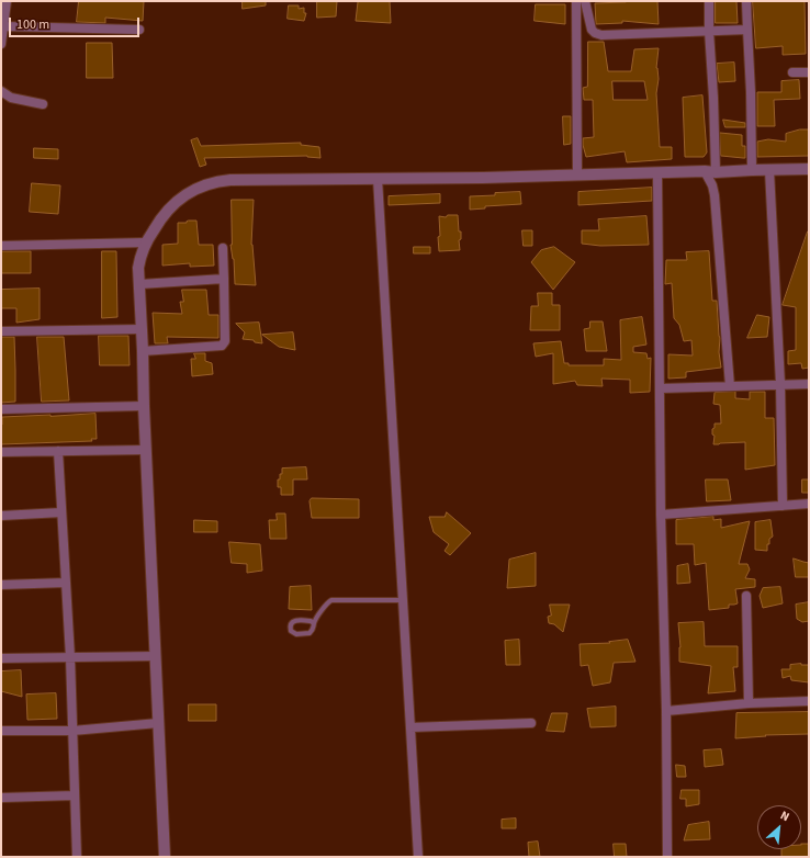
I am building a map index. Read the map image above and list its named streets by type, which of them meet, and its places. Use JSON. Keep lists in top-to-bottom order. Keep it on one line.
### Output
{"scale_bar":"100 m","north":"top right"}
